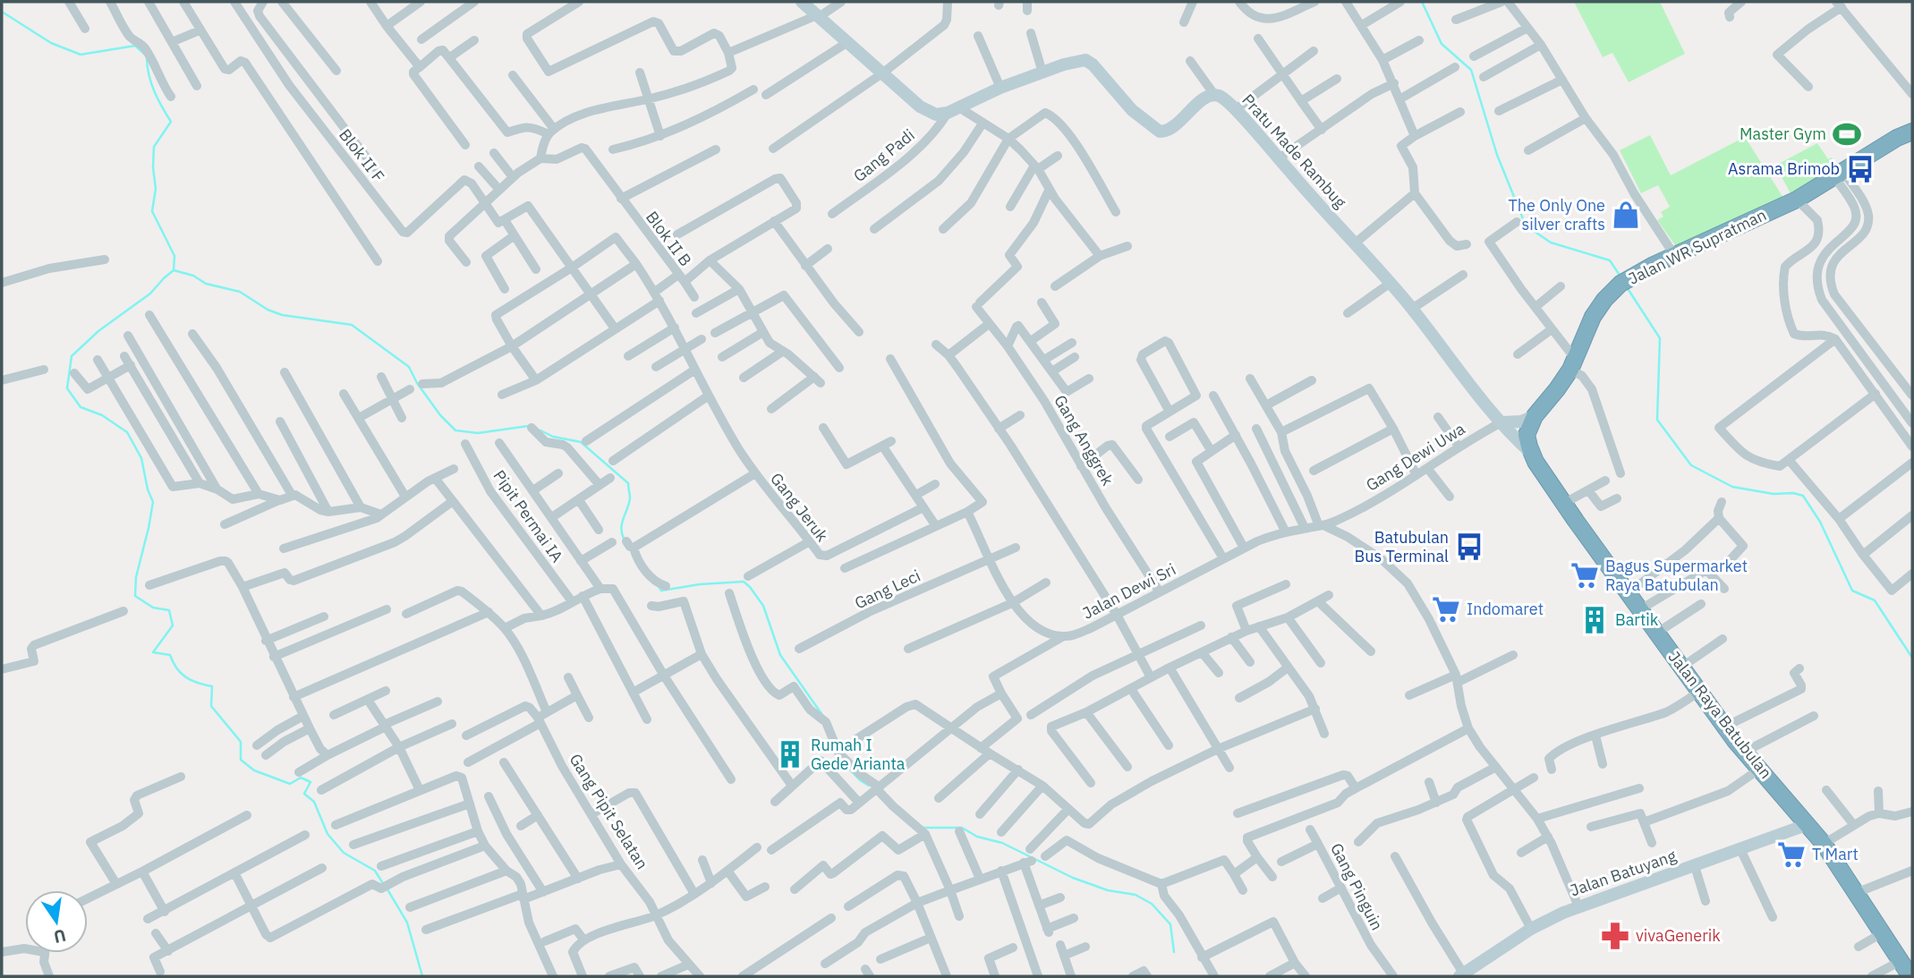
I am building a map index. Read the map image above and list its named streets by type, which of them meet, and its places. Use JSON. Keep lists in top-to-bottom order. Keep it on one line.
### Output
{"streets":{"highway":["Jalan WR Supratman","Jalan Raya Batubulan"],"street":["Pratu Made Rambug","Blok II F","Gang Padi","Blok II B","Gang Anggrek","Gang Dewi Uwa","Gang Jeruk","Pipit Permai IA","Gang Leci","Jalan Dewi Sri","Gang Pipit Selatan","Jalan Batuyang","Gang Pinguin"]},"crossings":[["Pratu Made Rambug","Gang Dewi Uwa"],["Pratu Made Rambug","Jalan Raya Batubulan"],["Gang Anggrek","Jalan Dewi Sri"],["Gang Dewi Uwa","Jalan Dewi Sri"],["Jalan Raya Batubulan","Jalan Batuyang"]],"places":{"sports":["Master Gym"],"bus stop":["Asrama Brimob","Batubulan Bus Terminal"],"shop":["The Only One silver crafts"],"supermarket":["Bagus Supermarket Raya Batubulan","Indomaret","T Mart"],"building":["Bartik","Rumah I Gede Arianta"],"pharmacy":["vivaGenerik"]},"north":"bottom"}
